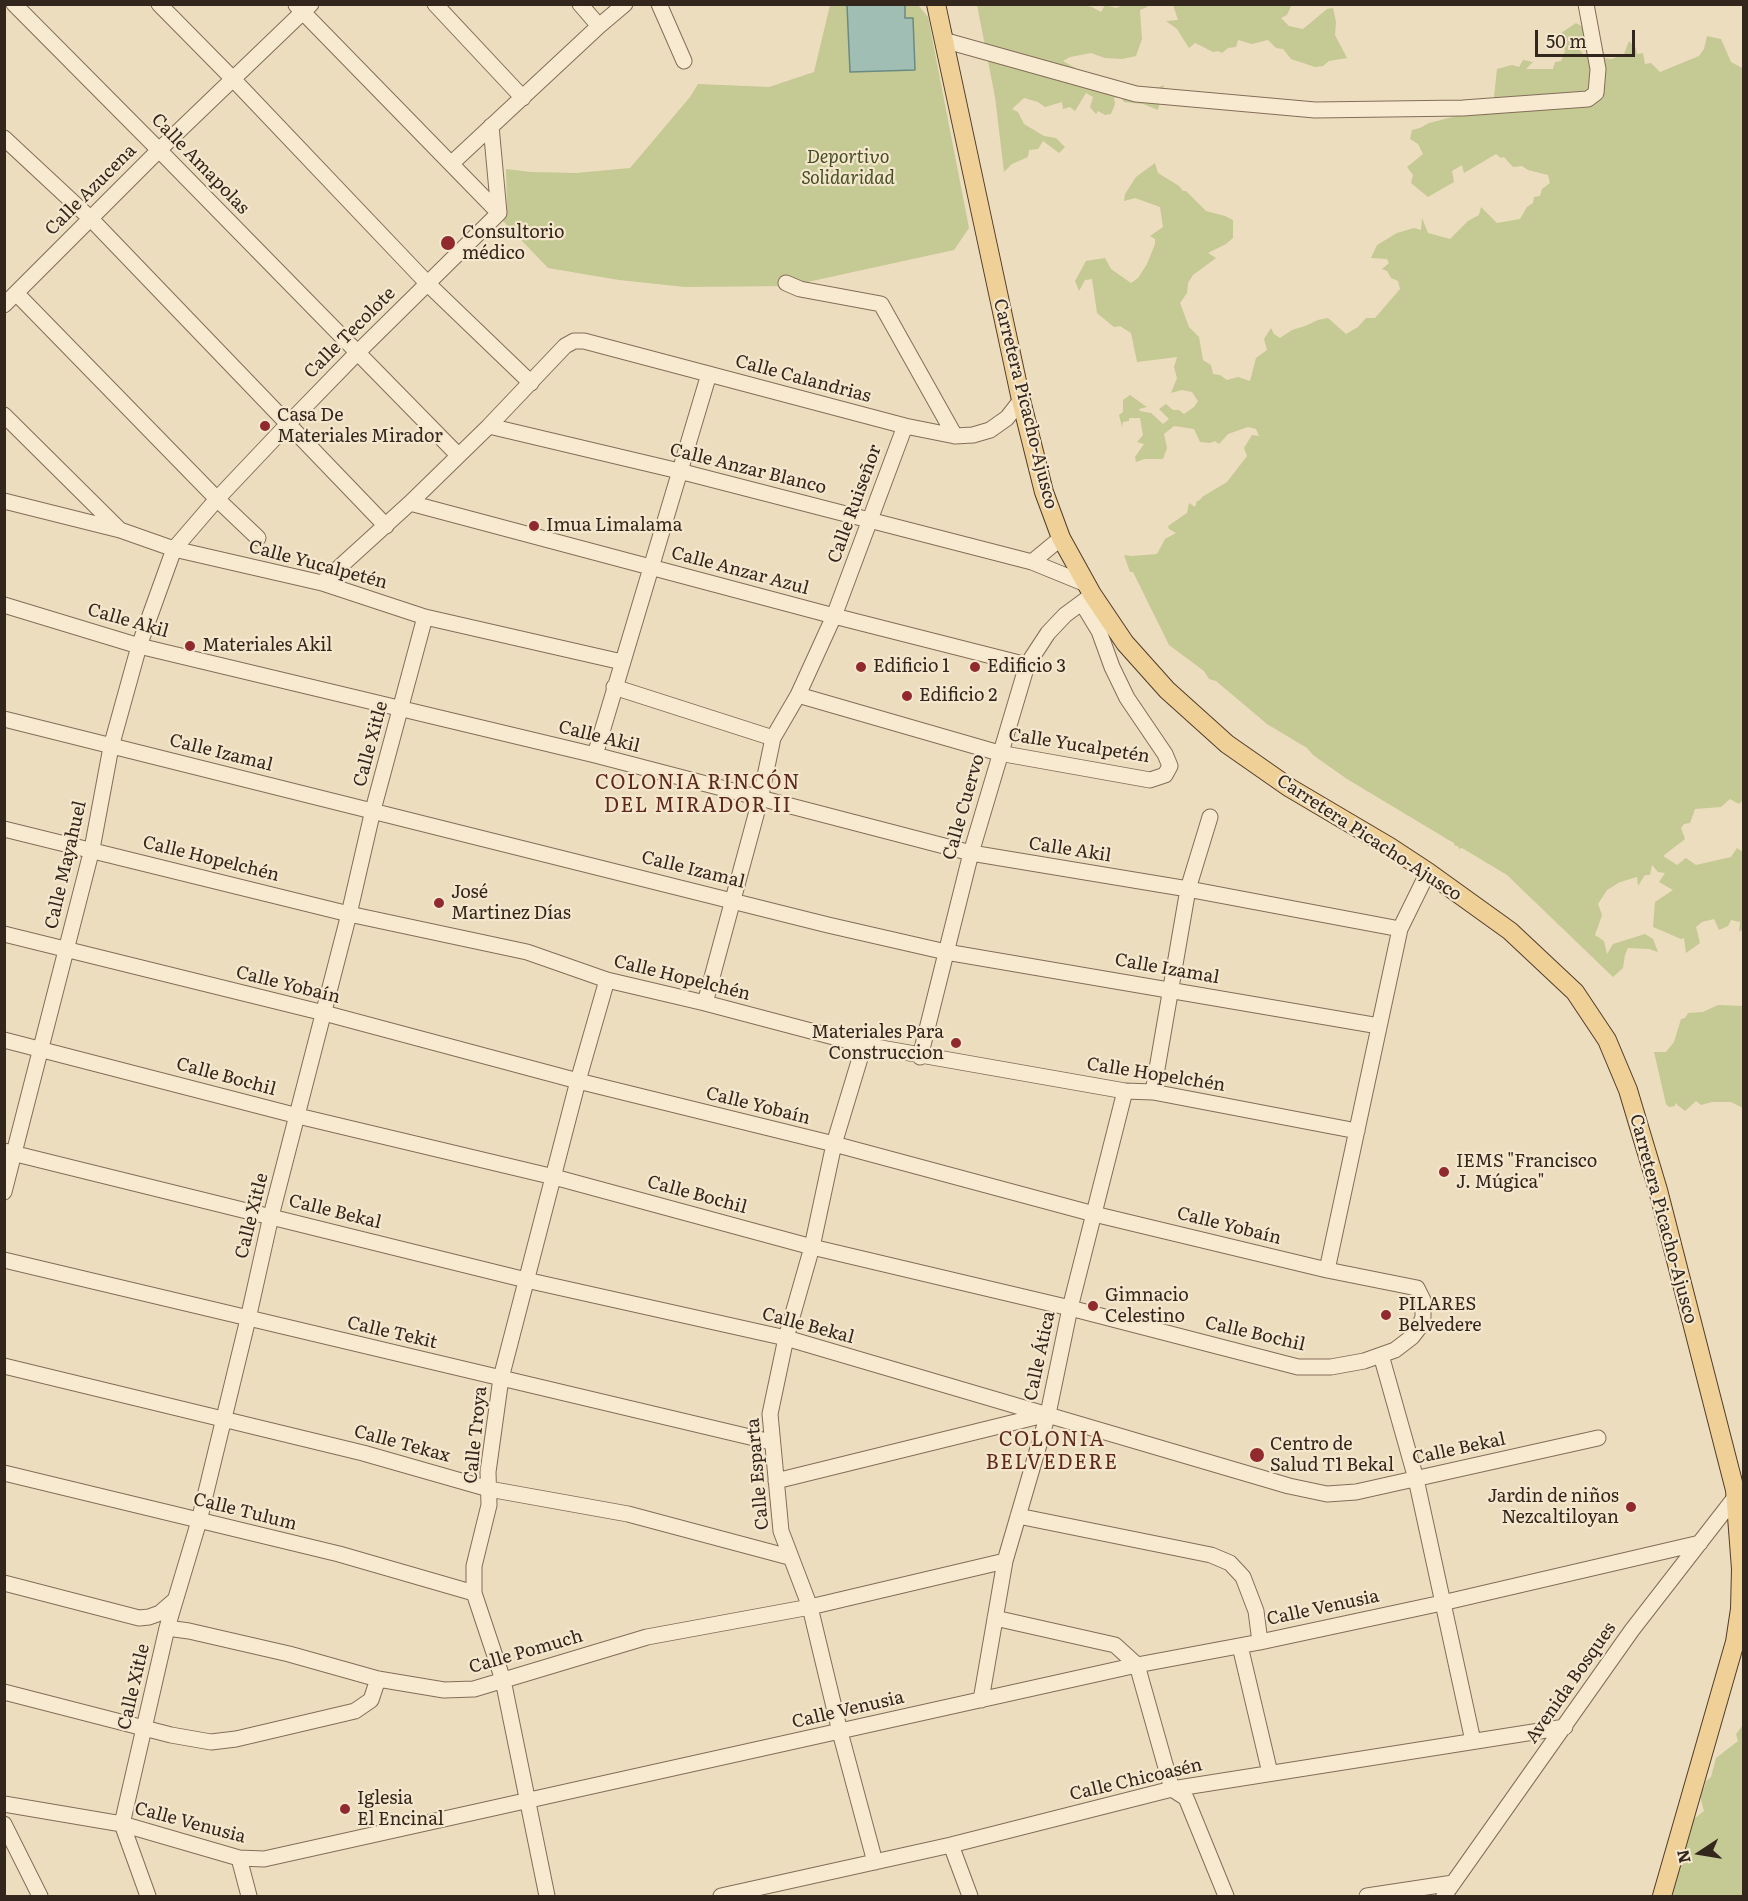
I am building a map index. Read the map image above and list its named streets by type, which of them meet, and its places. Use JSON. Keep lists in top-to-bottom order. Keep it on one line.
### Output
{"streets":{"main road":["Carretera Picacho-Ajusco"],"street":["Calle Amapolas","Calle Azucena","Calle Tecolote","Calle Calandrias","Calle Anzar Blanco","Calle Ruiseñor","Calle Yucalpetén","Calle Anzar Azul","Calle Akil","Calle Xitle","Calle Izamal","Calle Cuervo","Calle Hopelchén","Calle Mayahuel","Calle Yobaín","Calle Bochil","Calle Bekal","Calle Tekit","Calle Ática","Calle Troya","Calle Tekax","Calle Esparta","Calle Tulum","Calle Venusia","Calle Pomuch","Avenida Bosques","Calle Chicoasén"]},"crossings":[["Calle Amapolas","Calle Azucena"],["Calle Amapolas","Calle Tecolote"],["Calle Tecolote","Calle Yucalpetén"],["Calle Tecolote","Calle Mayahuel"],["Calle Calandrias","Carretera Picacho-Ajusco"],["Calle Calandrias","Calle Ruiseñor"],["Carretera Picacho-Ajusco","Calle Anzar Blanco"],["Carretera Picacho-Ajusco","Calle Yucalpetén"],["Carretera Picacho-Ajusco","Calle Cuervo"],["Carretera Picacho-Ajusco","Avenida Bosques"],["Calle Anzar Blanco","Calle Ruiseñor"],["Calle Anzar Blanco","Calle Yucalpetén"],["Calle Anzar Blanco","Calle Cuervo"],["Calle Ruiseñor","Calle Yucalpetén"],["Calle Ruiseñor","Calle Anzar Azul"],["Calle Ruiseñor","Calle Akil"],["Calle Ruiseñor","Calle Izamal"],["Calle Ruiseñor","Calle Hopelchén"],["Calle Yucalpetén","Calle Xitle"],["Calle Yucalpetén","Calle Cuervo"],["Calle Yucalpetén","Calle Mayahuel"],["Calle Anzar Azul","Calle Cuervo"],["Calle Akil","Calle Xitle"],["Calle Akil","Calle Cuervo"],["Calle Akil","Calle Mayahuel"],["Calle Xitle","Calle Izamal"],["Calle Xitle","Calle Hopelchén"],["Calle Xitle","Calle Yobaín"],["Calle Xitle","Calle Bochil"],["Calle Xitle","Calle Bekal"],["Calle Xitle","Calle Tekit"],["Calle Xitle","Calle Tekax"],["Calle Xitle","Calle Tulum"],["Calle Xitle","Calle Venusia"],["Calle Xitle","Calle Pomuch"],["Calle Izamal","Calle Cuervo"],["Calle Izamal","Calle Mayahuel"],["Calle Cuervo","Calle Hopelchén"],["Calle Hopelchén","Calle Mayahuel"],["Calle Hopelchén","Calle Ática"],["Calle Hopelchén","Calle Troya"],["Calle Hopelchén","Calle Esparta"],["Calle Mayahuel","Calle Yobaín"],["Calle Mayahuel","Calle Bochil"],["Calle Mayahuel","Calle Bekal"],["Calle Yobaín","Calle Bochil"],["Calle Yobaín","Calle Ática"],["Calle Yobaín","Calle Troya"],["Calle Yobaín","Calle Esparta"],["Calle Bochil","Calle Ática"],["Calle Bochil","Calle Troya"],["Calle Bochil","Calle Esparta"],["Calle Bekal","Calle Ática"],["Calle Bekal","Calle Troya"],["Calle Bekal","Calle Esparta"],["Calle Tekit","Calle Troya"],["Calle Tekit","Calle Esparta"],["Calle Ática","Calle Venusia"],["Calle Ática","Calle Pomuch"],["Calle Troya","Calle Tekax"],["Calle Troya","Calle Tulum"],["Calle Troya","Calle Venusia"],["Calle Troya","Calle Pomuch"],["Calle Tekax","Calle Esparta"],["Calle Esparta","Calle Venusia"],["Calle Esparta","Calle Pomuch"],["Calle Esparta","Calle Chicoasén"],["Calle Venusia","Avenida Bosques"],["Avenida Bosques","Calle Chicoasén"]],"districts":["COLONIA RINCÓN DEL MIRADOR II","COLONIA BELVEDERE"],"parks":["Deportivo Solidaridad"],"places":["Consultorio médico","Casa De Materiales Mirador","Imua Limalama","Materiales Akil","Edificio 1","Edificio 3","Edificio 2","José Martinez Días","Materiales Para Construccion","IEMS \"Francisco J. Múgica\"","Gimnacio Celestino","PILARES Belvedere","Centro de Salud T1 Bekal","Jardin de niños Nezcaltiloyan","Iglesia El Encinal"],"scale_bar":"50 m","north":"left"}
